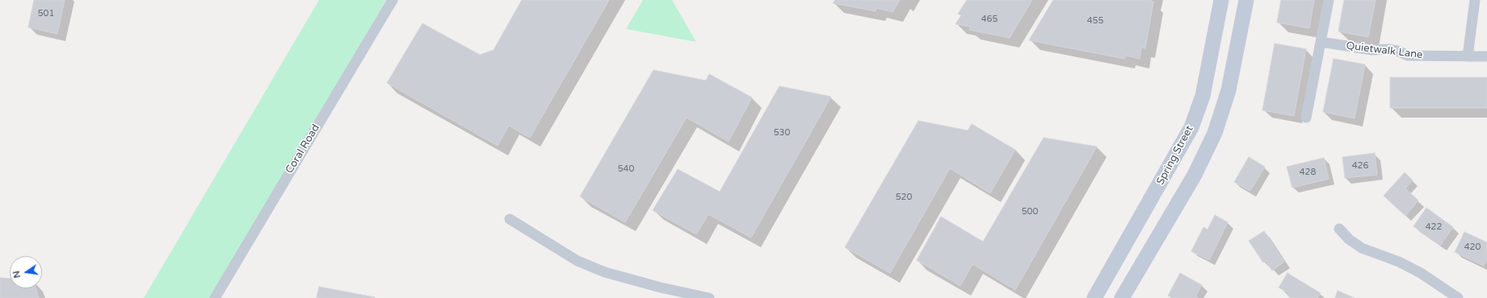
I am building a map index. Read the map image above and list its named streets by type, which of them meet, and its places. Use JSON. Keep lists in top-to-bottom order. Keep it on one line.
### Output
{"streets":{"main road":["Spring Street"],"street":["Quietwalk Lane","Coral Road"]},"house_numbers":["501","465","455","530","426","540","428","520","500","422","420"],"north":"left"}
